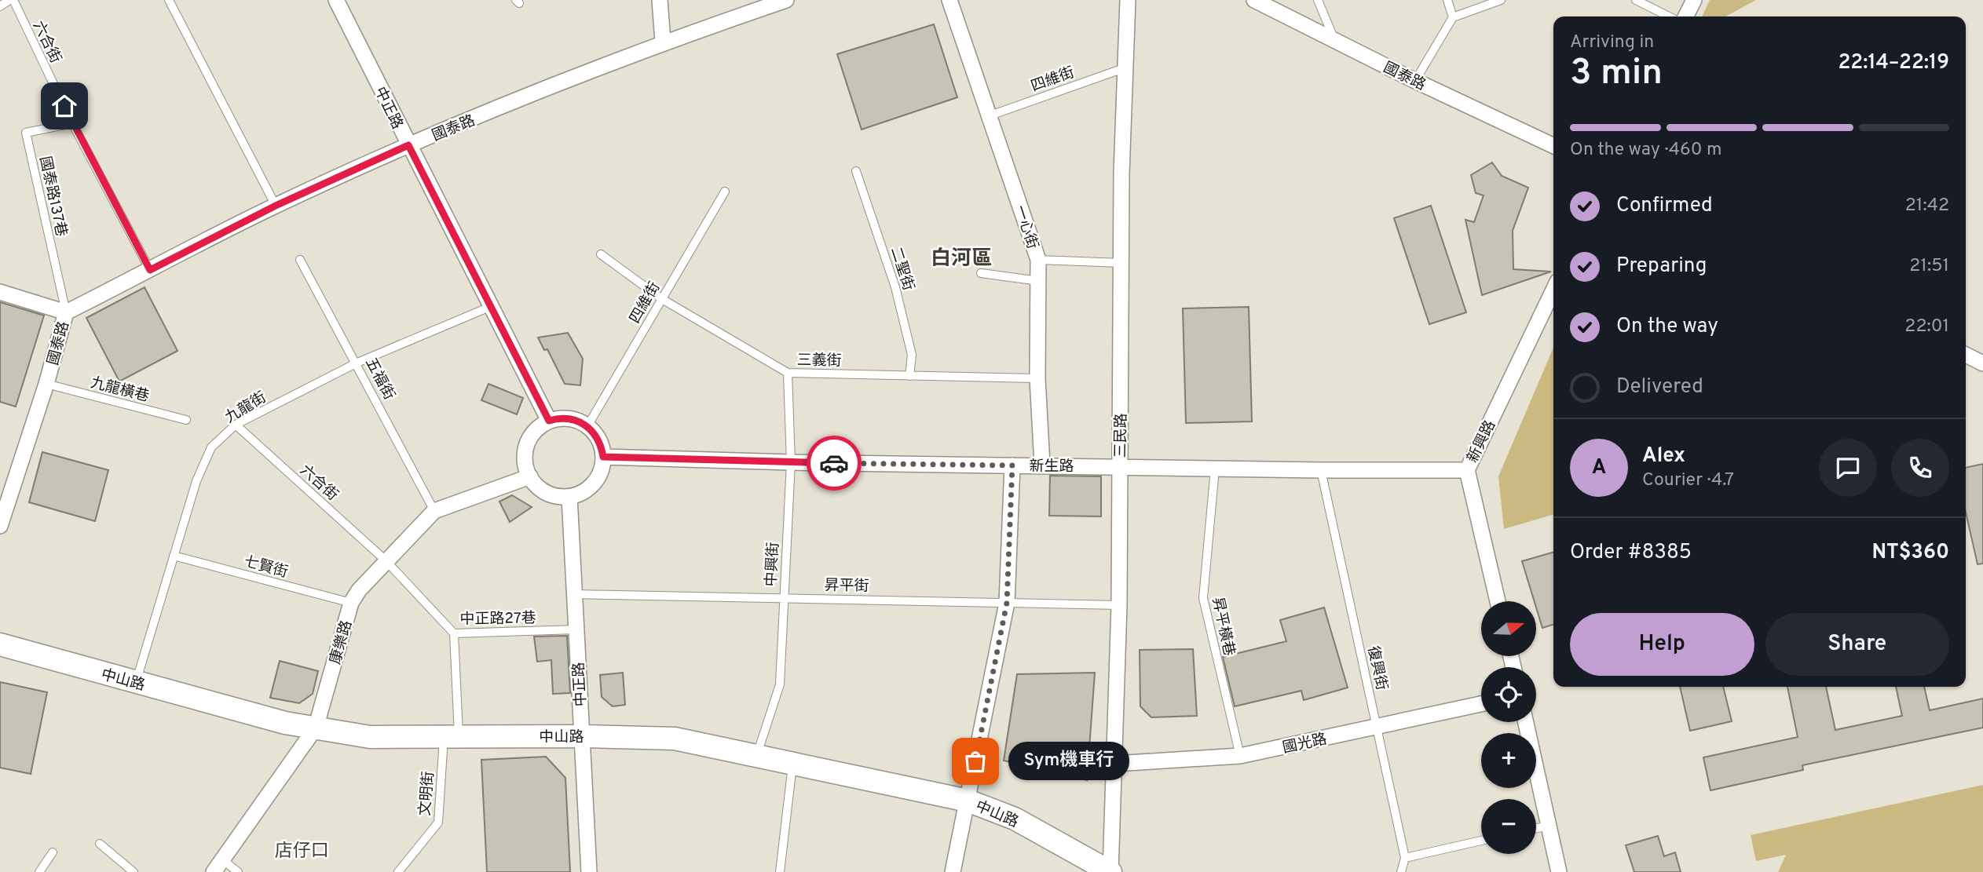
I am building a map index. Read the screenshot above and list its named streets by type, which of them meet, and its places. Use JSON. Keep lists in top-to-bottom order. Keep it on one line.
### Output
{"streets":{"street":["國泰路","中正路","一心街","三民路","新興路","新生路","康樂路","中山路","國光路"],"lane":["六合街","四維街","國泰路137巷","二聖街","三義街","五福街","九龍橫巷","九龍街","中興街","七賢街","昇平街","中正路27巷","昇平橫巷","復興街","文明街"]},"crossings":[["六合街","國泰路"],["六合街","國泰路137巷"],["六合街","九龍街"],["六合街","中正路27巷"],["六合街","康樂路"],["國泰路","中正路"],["國泰路","國泰路137巷"],["國泰路","九龍橫巷"],["四維街","中正路"],["四維街","一心街"],["四維街","三義街"],["四維街","三民路"],["四維街","新生路"],["四維街","康樂路"],["中正路","九龍街"],["中正路","新生路"],["中正路","昇平街"],["中正路","中正路27巷"],["中正路","康樂路"],["中正路","中山路"],["一心街","三義街"],["一心街","新生路"],["二聖街","三義街"],["三義街","中興街"],["五福街","九龍街"],["五福街","康樂路"],["九龍街","七賢街"],["九龍街","中山路"],["三民路","新生路"],["三民路","昇平街"],["三民路","中山路"],["三民路","國光路"],["新興路","新生路"],["新生路","中興街"],["新生路","昇平橫巷"],["新生路","康樂路"],["新生路","復興街"],["中興街","昇平街"],["中興街","中山路"],["七賢街","康樂路"],["中正路27巷","康樂路"],["中正路27巷","文明街"],["昇平橫巷","國光路"],["康樂路","中山路"],["復興街","國光路"],["中山路","文明街"]],"districts":["白河區","店仔口"],"places":["Sym機車行"],"north":"right","page":{"heading":["3 min","Arriving in","22:14–22:19"],"panel":["Alex","Courier · 4.7","Order #8385","NT$360"],"bar":"On the way · 460 m","list":[["Confirmed","21:42"],["Preparing","21:51"],["On the way","22:01"],"Delivered"],"round":"A","map_buttons":["+","−"],"buttons":["Help","Share"],"bubble":"Sym機車行"}}
